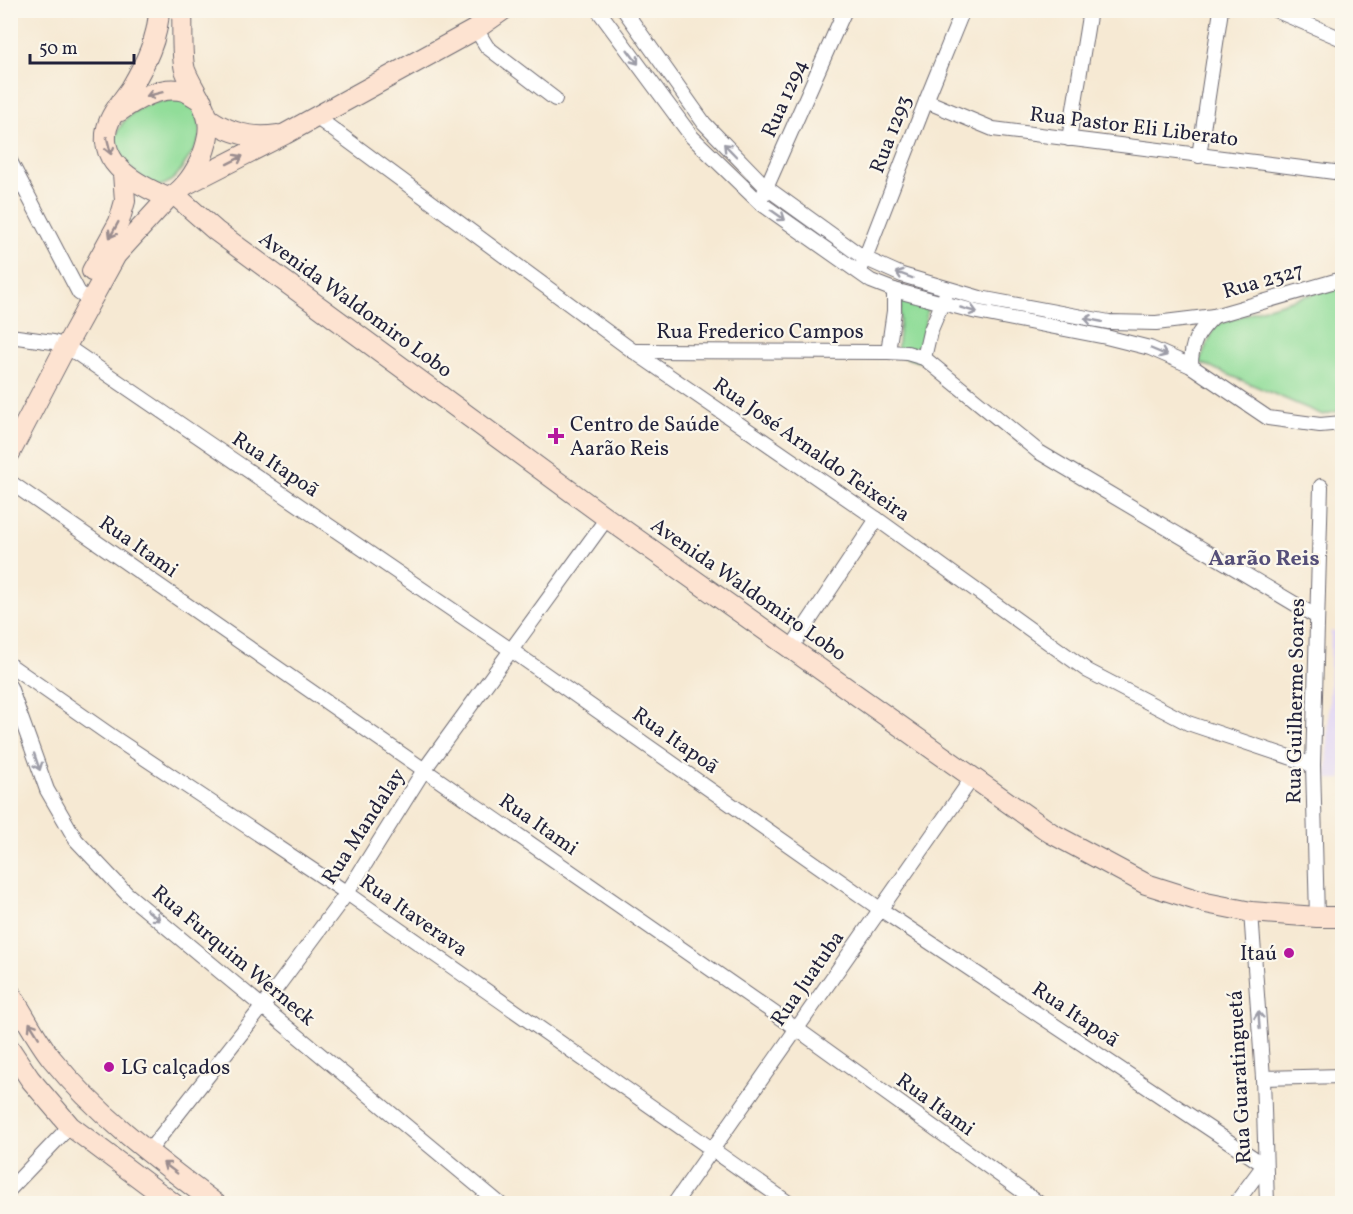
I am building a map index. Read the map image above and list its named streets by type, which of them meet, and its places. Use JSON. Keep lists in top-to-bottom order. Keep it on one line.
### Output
{"streets":{"main road":["Avenida Waldomiro Lobo"],"street":["Rua 1294","Rua Pastor Eli Liberato","Rua 1293","Rua 2327","Rua Frederico Campos","Rua José Arnaldo Teixeira","Rua Itapoã","Rua Itami","Rua Guilherme Soares","Rua Mandalay","Rua Itaverava","Rua Furquim Werneck","Rua Juatuba","Rua Guaratinguetá"]},"crossings":[["Rua Pastor Eli Liberato","Rua 1293"],["Avenida Waldomiro Lobo","Rua Guilherme Soares"],["Avenida Waldomiro Lobo","Rua Mandalay"],["Avenida Waldomiro Lobo","Rua Juatuba"],["Avenida Waldomiro Lobo","Rua Guaratinguetá"],["Rua Frederico Campos","Rua José Arnaldo Teixeira"],["Rua José Arnaldo Teixeira","Rua Guilherme Soares"],["Rua Itapoã","Rua Mandalay"],["Rua Itapoã","Rua Juatuba"],["Rua Itapoã","Rua Guaratinguetá"],["Rua Itami","Rua Mandalay"],["Rua Itami","Rua Juatuba"],["Rua Mandalay","Rua Itaverava"],["Rua Mandalay","Rua Furquim Werneck"],["Rua Itaverava","Rua Juatuba"]],"one_way":["Rua Furquim Werneck","Rua Guaratinguetá"],"districts":["Aarão Reis"],"places":{"health":["Centro de Saúde Aarão Reis"],"other":["Itaú","LG calçados"]},"scale_bar":"50 m"}
